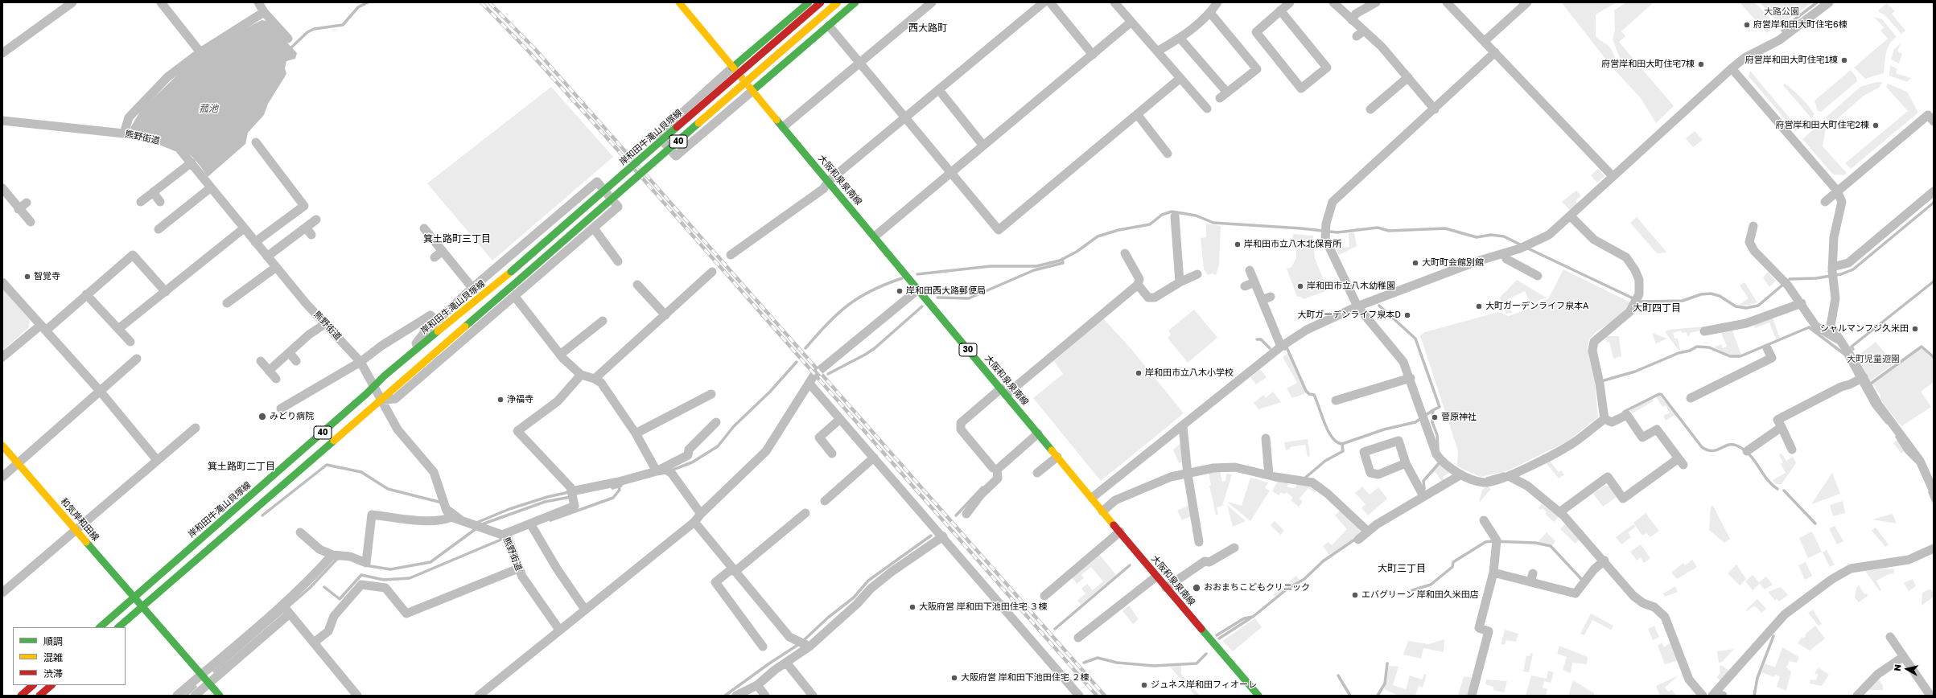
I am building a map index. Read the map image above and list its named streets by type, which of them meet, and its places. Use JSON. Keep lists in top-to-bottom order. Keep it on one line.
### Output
{"streets":{"main road":["岸和田牛滝山貝塚線","40","大阪和泉泉南線","30","和気岸和田線"],"street":["熊野街道"]},"crossings":[["熊野街道","岸和田牛滝山貝塚線"],["熊野街道","40"],["岸和田牛滝山貝塚線","和気岸和田線"],["40","和気岸和田線"]],"districts":["西大路町","箕土路町三丁目","大町四丁目","箕土路町二丁目","大町三丁目"],"water":["菰池"],"parks":["大路公園","大町児童遊園"],"places":["府営岸和田大町住宅6棟","府営岸和田大町住宅1棟","府営岸和田大町住宅7棟","府営岸和田大町住宅2棟","岸和田市立八木北保育所","大町町会館別館","智覚寺","岸和田市立八木幼稚園","岸和田西大路郵便局","大町ガーデンライフ泉本A","大町ガーデンライフ泉本D","シャルマンフジ久米田","岸和田市立八木小学校","浄福寺","みどり病院","菅原神社","おおまちこどもクリニック","エバグリーン 岸和田久米田店","大阪府営 岸和田下池田住宅 ３棟","大阪府営 岸和田下池田住宅 ２棟","ジュネス岸和田フィオーレ"],"legend":["順調","混雑","渋滞"],"north":"left"}
